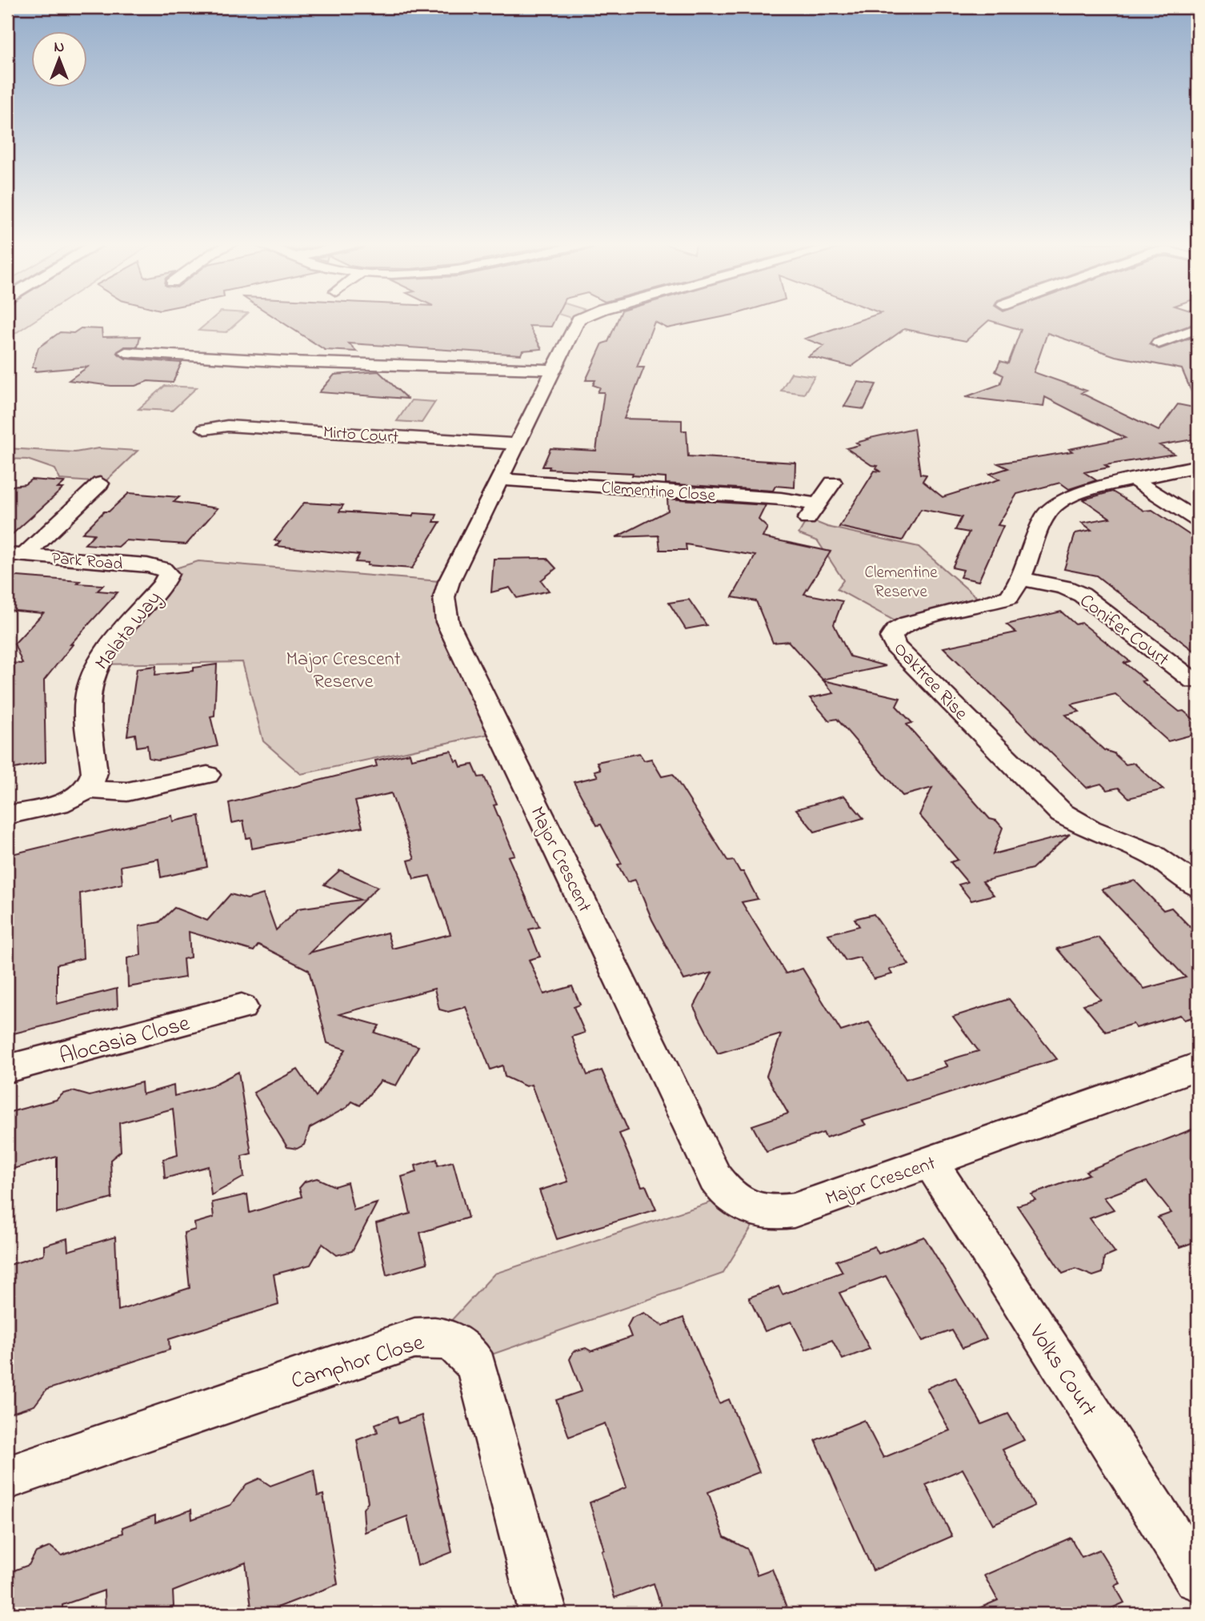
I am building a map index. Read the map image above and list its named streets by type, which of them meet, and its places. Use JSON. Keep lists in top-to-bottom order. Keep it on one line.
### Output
{"streets":{"street":["Mirto Court","Clementine Close","Park Road","Conifer Court","Malata Way","Oaktree Rise","Major Crescent","Alocasia Close","Camphor Close","Volks Court"]},"crossings":[["Mirto Court","Major Crescent"],["Clementine Close","Major Crescent"],["Park Road","Malata Way"],["Conifer Court","Oaktree Rise"],["Major Crescent","Volks Court"]],"parks":["Clementine Reserve","Major Crescent Reserve"],"north":"top"}
